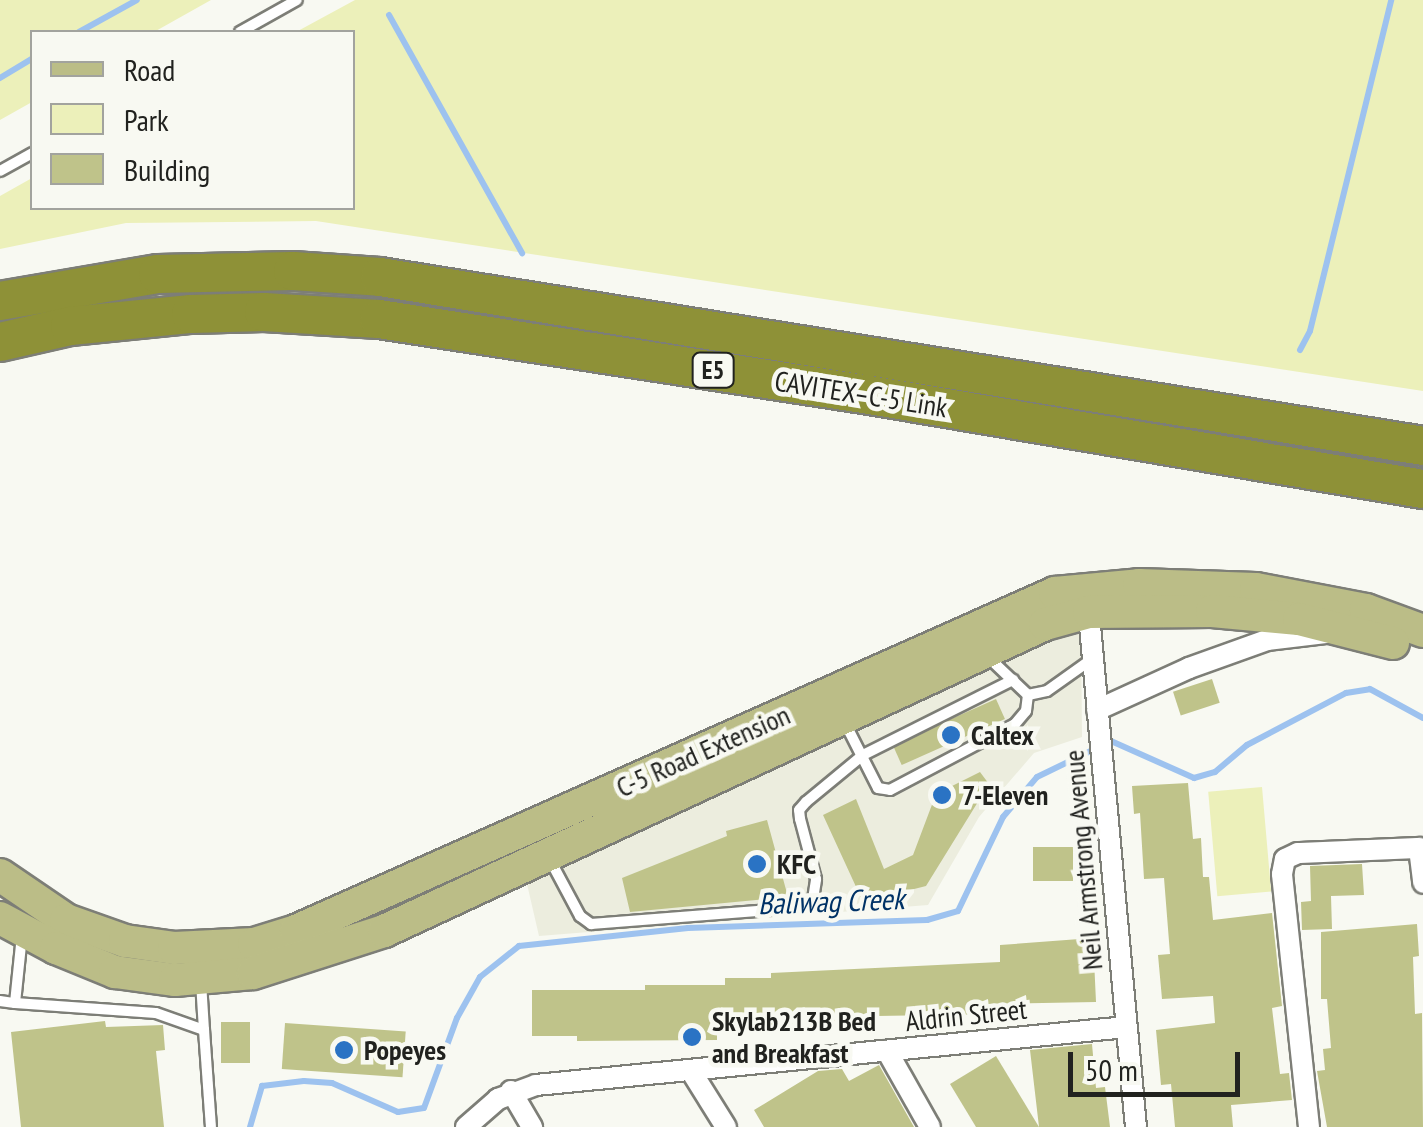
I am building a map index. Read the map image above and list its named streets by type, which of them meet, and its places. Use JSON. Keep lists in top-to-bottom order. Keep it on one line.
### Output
{"streets":{"highway":["E5","CAVITEX–C-5 Link"],"main road":["C-5 Road Extension"],"street":["Neil Armstrong Avenue","Aldrin Street"]},"crossings":[["C-5 Road Extension","Neil Armstrong Avenue"],["Neil Armstrong Avenue","Aldrin Street"]],"water":["Baliwag Creek"],"places":["Caltex","7-Eleven","KFC","Skylab213B Bed and Breakfast","Popeyes"],"legend":["Road","Park","Building"],"scale_bar":"50 m"}
